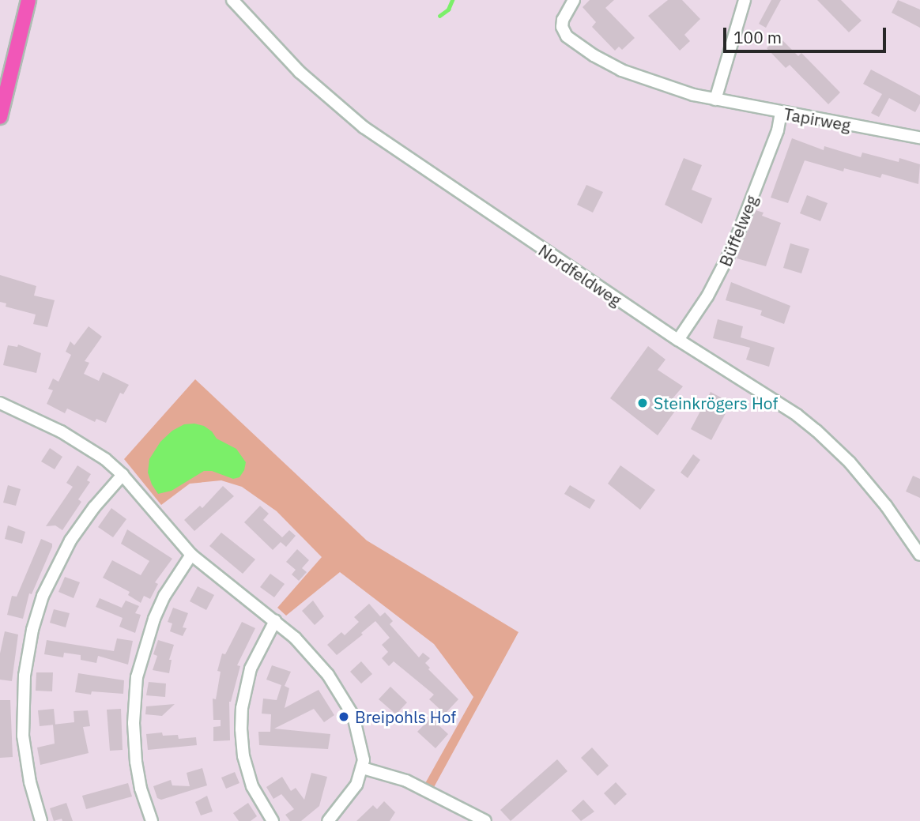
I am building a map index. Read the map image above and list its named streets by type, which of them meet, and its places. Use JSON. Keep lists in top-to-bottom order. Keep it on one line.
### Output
{"streets":{"street":["Tapirweg","Büffelweg","Nordfeldweg"]},"crossings":[["Tapirweg","Büffelweg"],["Büffelweg","Nordfeldweg"]],"places":["Steinkrögers Hof","Breipohls Hof"],"scale_bar":"100 m"}
